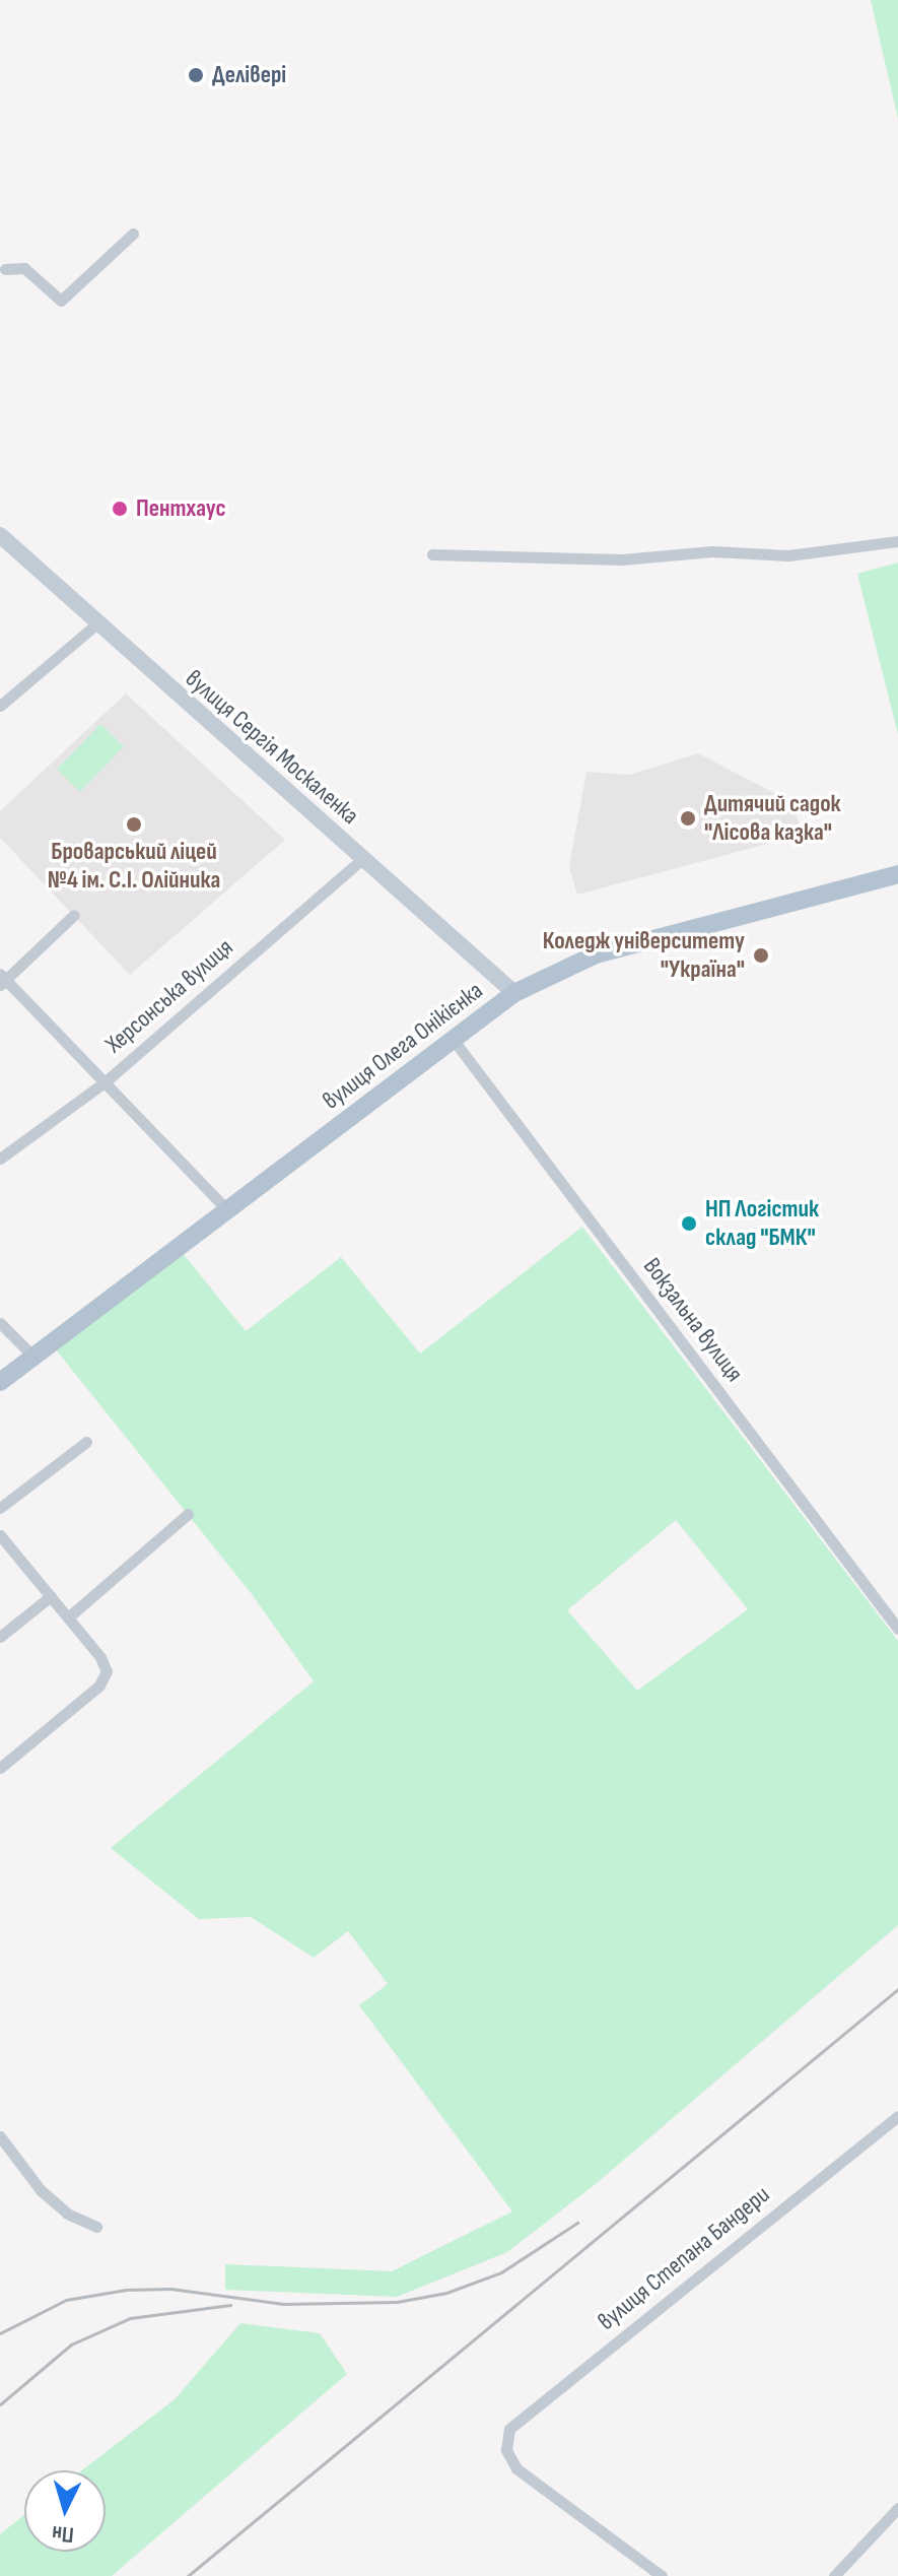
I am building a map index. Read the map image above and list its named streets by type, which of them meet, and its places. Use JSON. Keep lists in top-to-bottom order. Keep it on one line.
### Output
{"streets":{"main road":["вулиця Сергія Москаленка","вулиця Олега Онікієнка"],"street":["Херсонська вулиця","Вокзальна вулиця","вулиця Степана Бандери"]},"crossings":[["вулиця Сергія Москаленка","Херсонська вулиця"],["вулиця Сергія Москаленка","вулиця Олега Онікієнка"],["вулиця Олега Онікієнка","Вокзальна вулиця"]],"places":["Делівері","Пентхаус","Дитячий садок \"Лісова казка\"","Броварський ліцей №4 ім. С.І. Олійника","Коледж університету \"Україна\"","НП Логістик склад \"БМК\""],"north":"bottom"}
